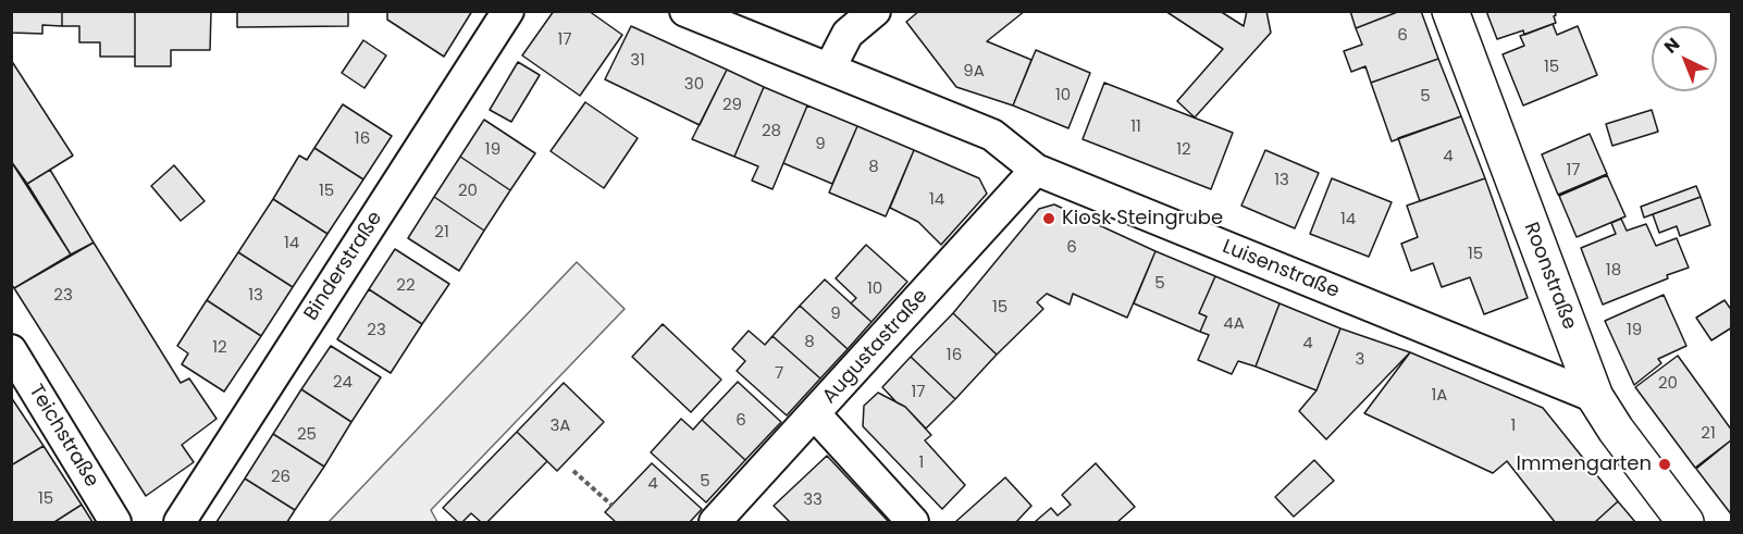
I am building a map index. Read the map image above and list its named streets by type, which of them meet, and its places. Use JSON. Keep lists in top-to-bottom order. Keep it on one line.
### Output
{"streets":{"street":["Binderstraße","Luisenstraße","Roonstraße","Augustastraße","Teichstraße"]},"crossings":[["Luisenstraße","Roonstraße"],["Luisenstraße","Augustastraße"]],"places":["Kiosk Steingrube","Immengarten"],"house_numbers":["6","17","31","15","9A","30","10","5","29","11","28","16","9","19","12","4","8","17","13","15","20","14","14","21","14","6","15","18","5","22","10","23","13","15","9","4A","23","19","8","4","12","16","3","7","24","20","17","1A","6","3A","1","21","25","1","26","5","4","15","33"],"north":"top left"}
